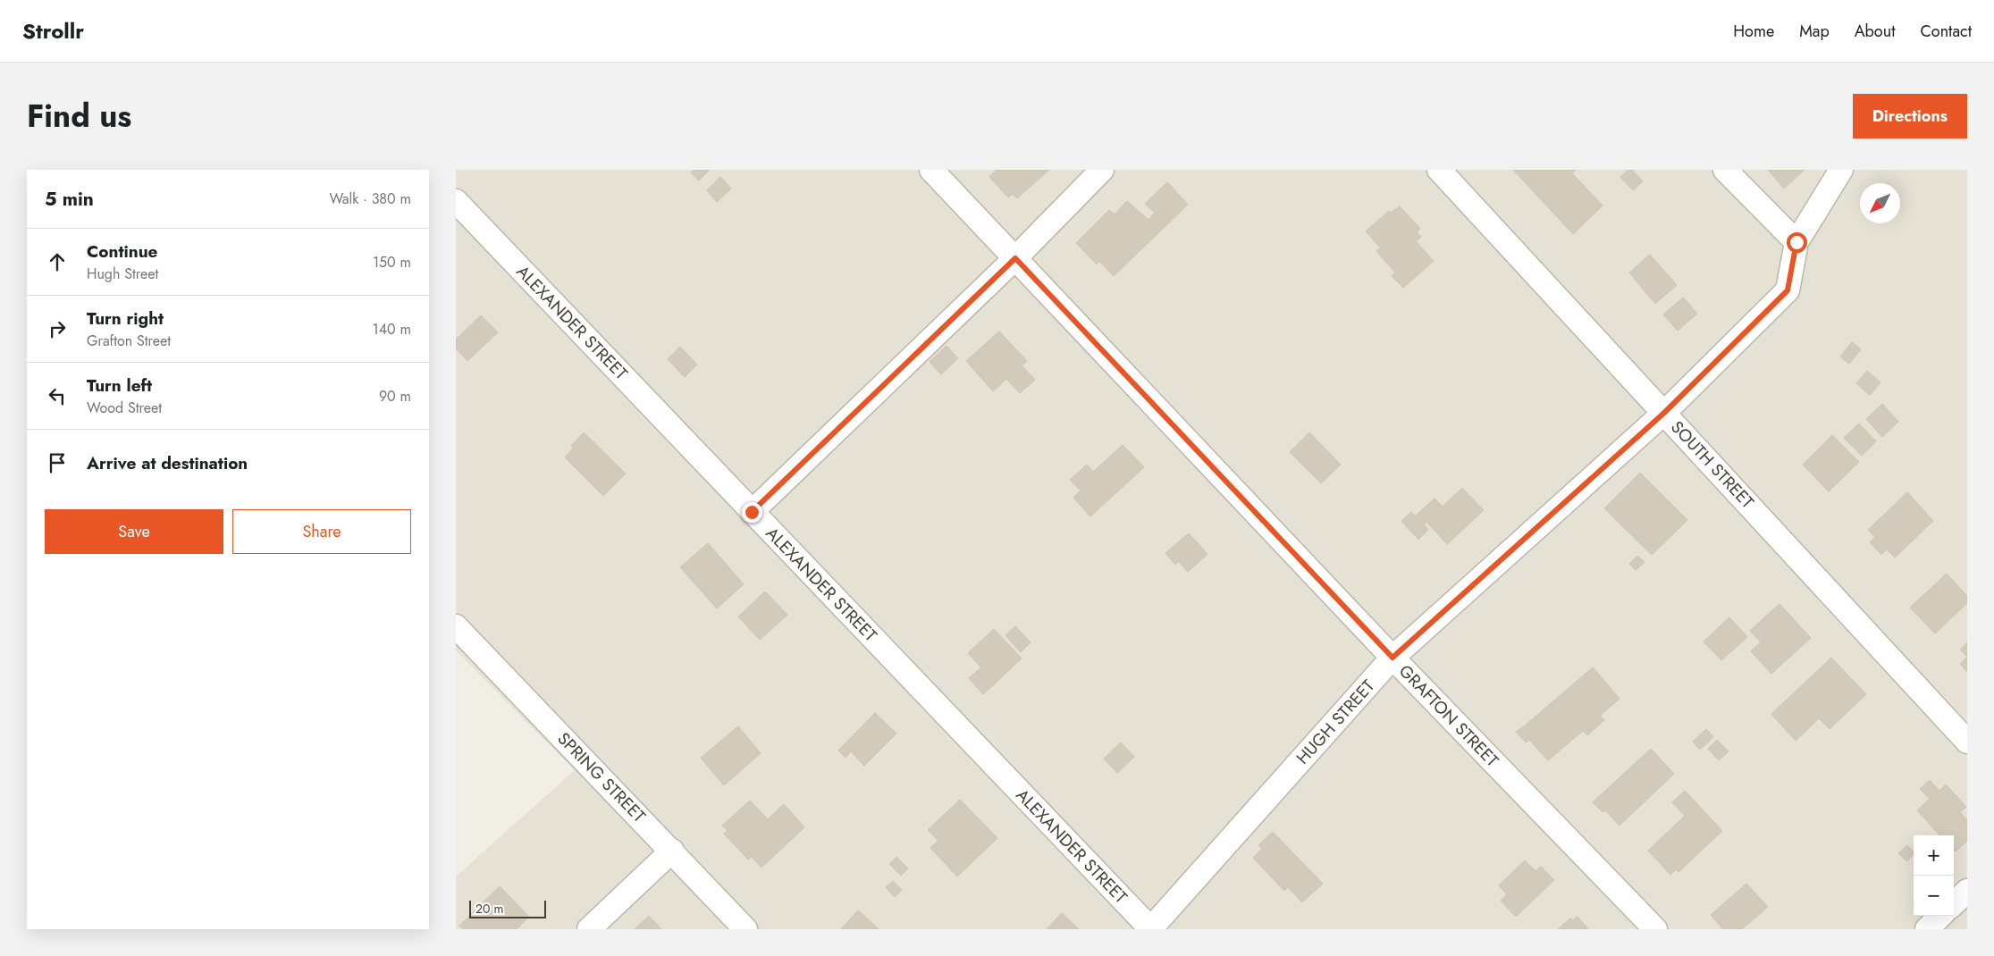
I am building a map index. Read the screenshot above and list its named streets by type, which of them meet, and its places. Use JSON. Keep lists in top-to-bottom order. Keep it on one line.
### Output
{"streets":{"street":["ALEXANDER STREET","SOUTH STREET","GRAFTON STREET","HUGH STREET","SPRING STREET"]},"crossings":[["ALEXANDER STREET","HUGH STREET"],["SOUTH STREET","HUGH STREET"],["GRAFTON STREET","HUGH STREET"]],"scale_bar":"20 m","north":"bottom left","page":{"header":"Strollr","nav":["Home","Map","About","Contact"],"title":"Find us","buttons":["Directions",["Save","Share"]],"heading":["5 min","Walk · 380 m"],"list":[["Continue","Hugh Street","150 m"],["Turn right","Grafton Street","140 m"],["Turn left","Wood Street","90 m"],"Arrive at destination"],"map_buttons":["+","−"],"scale":"20 m"}}
